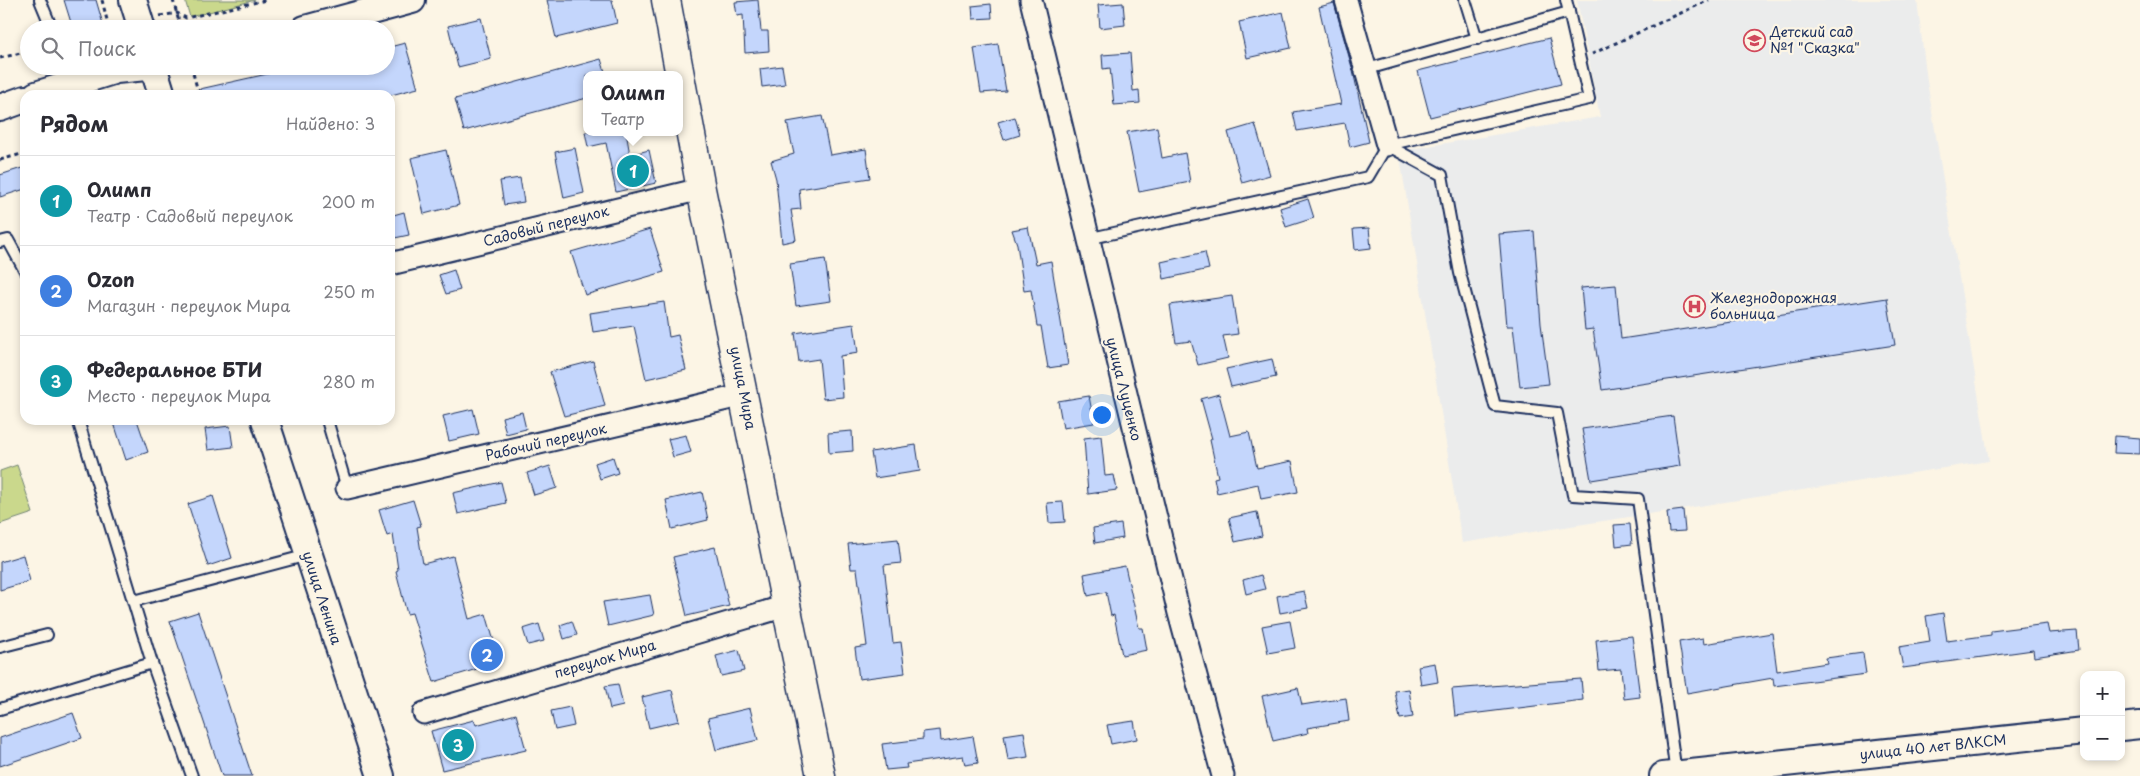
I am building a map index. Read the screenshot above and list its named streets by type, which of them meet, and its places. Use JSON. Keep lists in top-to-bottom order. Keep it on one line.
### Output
{"streets":{"main road":["улица Мира"],"street":["Садовый переулок","улица Луценко","Рабочий переулок","улица Ленина","переулок Мира","улица 40 лет ВЛКСМ"]},"crossings":[["Садовый переулок","улица Мира"],["улица Мира","Рабочий переулок"],["улица Мира","переулок Мира"]],"places":{"school or university":["Детский сад №1 \"Сказка\""],"hospital":["Железнодорожная больница"]},"page":{"search":"Поиск","popup":["Олимп","Театр"],"heading":["Рядом","Найдено: 3"],"pins":["1","2","3"],"list":[{"mark":"1","name":"Олимп","note":"Театр · Садовый переулок","value":"200 m"},{"mark":"2","name":"Ozon","note":"Магазин · переулок Мира","value":"250 m"},{"mark":"3","name":"Федеральное БТИ","note":"Место · переулок Мира","value":"280 m"}],"map_buttons":["+","−"]}}
